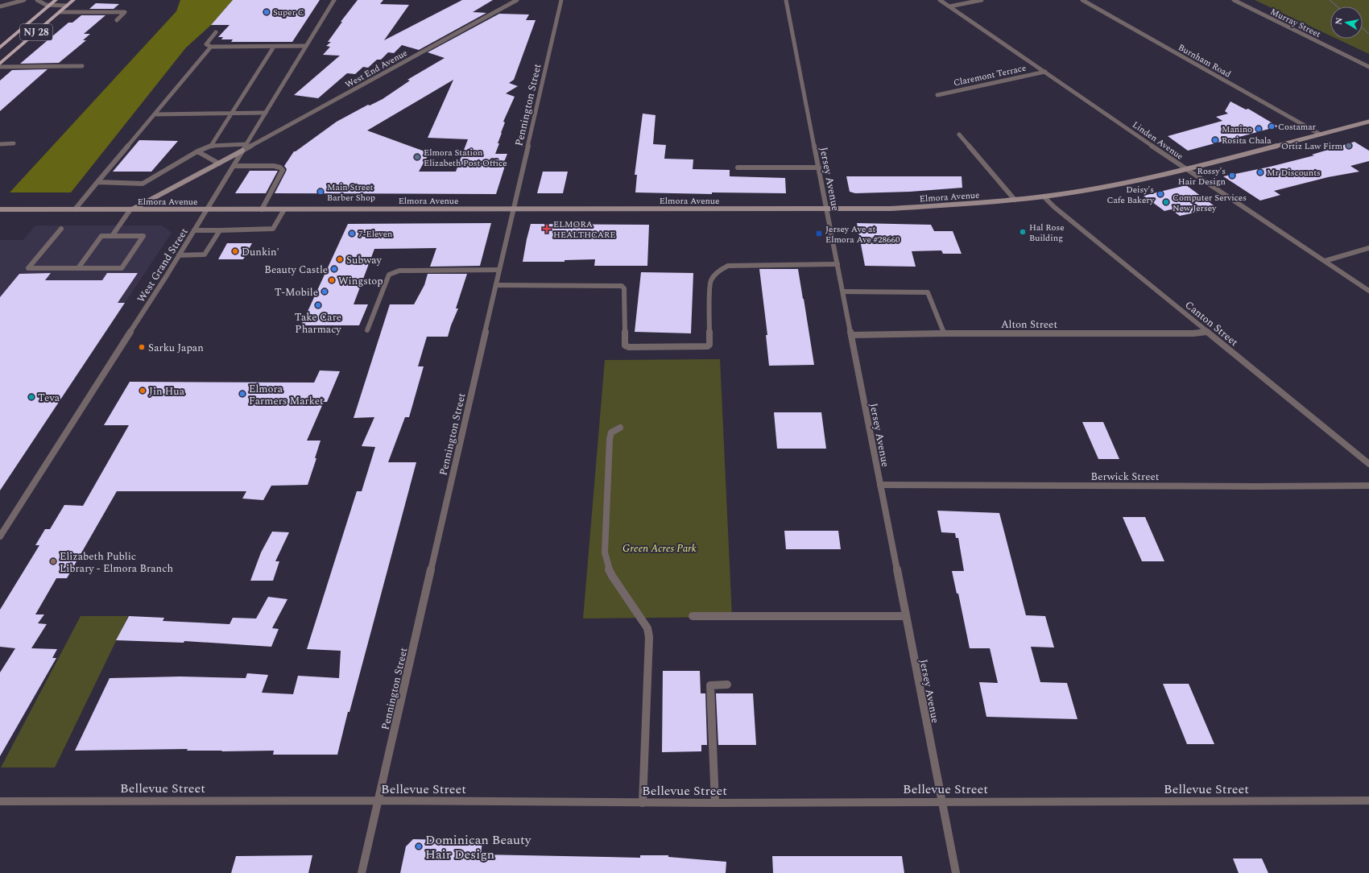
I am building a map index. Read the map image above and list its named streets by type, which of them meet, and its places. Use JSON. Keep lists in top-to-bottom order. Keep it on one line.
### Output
{"streets":{"main road":["NJ 28","Elmora Avenue"],"street":["Murray Street","Burnham Road","West End Avenue","Claremont Terrace","Pennington Street","Linden Avenue","Jersey Avenue","West Grand Street","Canton Street","Alton Street","Berwick Street","Bellevue Street"]},"crossings":[["Burnham Road","Elmora Avenue"],["West End Avenue","West Grand Street"],["Claremont Terrace","Linden Avenue"],["Pennington Street","Elmora Avenue"],["Pennington Street","Bellevue Street"],["Linden Avenue","Elmora Avenue"],["Jersey Avenue","Elmora Avenue"],["Jersey Avenue","Alton Street"],["Jersey Avenue","Berwick Street"],["Jersey Avenue","Bellevue Street"],["Elmora Avenue","West Grand Street"],["Elmora Avenue","Canton Street"],["Canton Street","Alton Street"]],"parks":["Green Acres Park"],"places":{"other":["Super C","Costamar","Manino","Rosita Chala","Ortiz Law Firm","Elmora Station Elizabeth Post Office","Mr Discounts","Rossy's Hair Design","Main Street Barber Shop","Deisy's Cafe Bakery","Computer Services New Jersey","Hal Rose Building","7-Eleven","Dunkin'","Subway","Beauty Castle","Wingstop","T-Mobile","Take Care Pharmacy","Sarku Japan","Jin Hua","Elmora Farmers Market","Teva","Elizabeth Public Library - Elmora Branch","Dominican Beauty Hair Design"],"health":["ELMORA HEALTHCARE"],"transit":["Jersey Ave at Elmora Ave #28660"]},"north":"left"}
